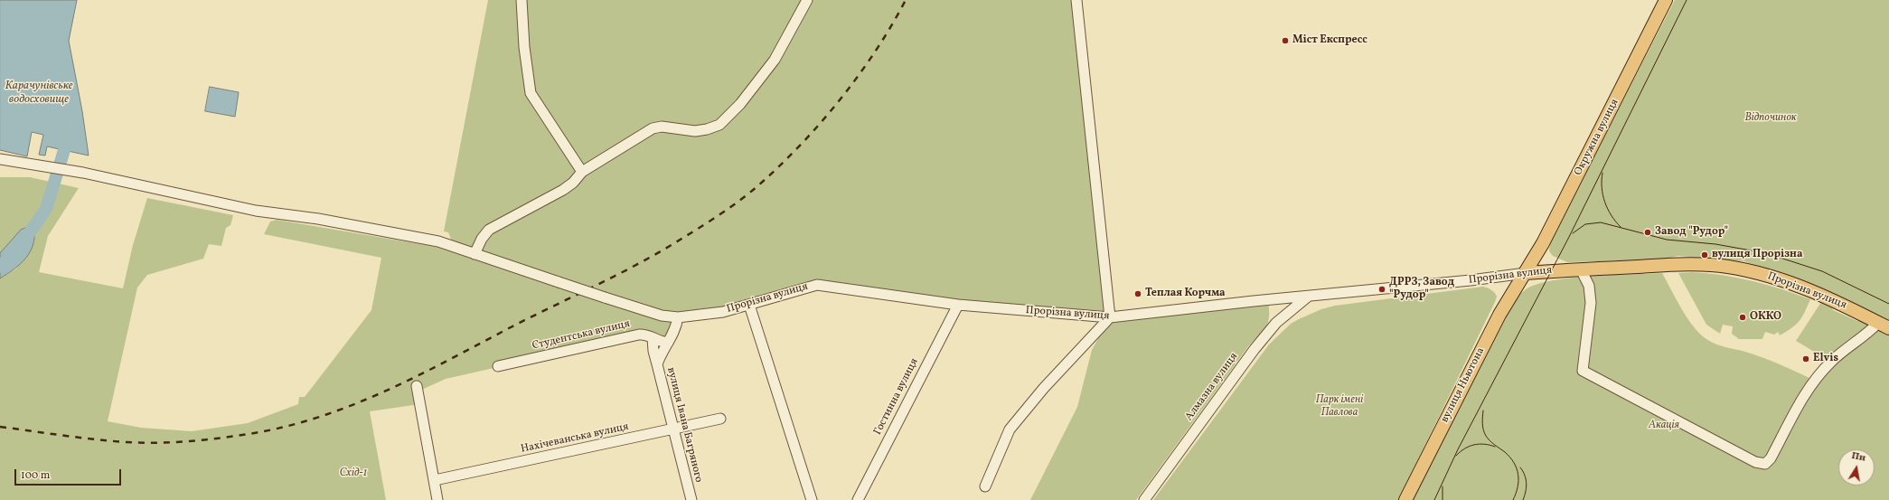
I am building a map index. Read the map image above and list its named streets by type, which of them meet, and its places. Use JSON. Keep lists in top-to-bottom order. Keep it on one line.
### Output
{"streets":{"main road":["Окружна вулиця","Прорізна вулиця","вулиця Ньютона"],"street":["Студентська вулиця","Алмазна вулиця","Гостинна вулиця","вулиця Івана Багряного","Нахічеванська вулиця"]},"crossings":[["Окружна вулиця","Прорізна вулиця"],["Окружна вулиця","вулиця Ньютона"],["Прорізна вулиця","вулиця Ньютона"],["Прорізна вулиця","Алмазна вулиця"],["Прорізна вулиця","Гостинна вулиця"],["Прорізна вулиця","вулиця Івана Багряного"],["Студентська вулиця","вулиця Івана Багряного"],["вулиця Івана Багряного","Нахічеванська вулиця"]],"water":["Карачунівське водосховище"],"parks":["Відпочинок","Парк імені Павлова","Акація","Схід-1"],"places":["Міст Експресс","Завод \"Рудор\"","вулиця Прорізна","ДРРЗ, Завод \"Рудор\"","Теплая Корчма","ОККО","Elvis"],"scale_bar":"100 m","north":"top"}
